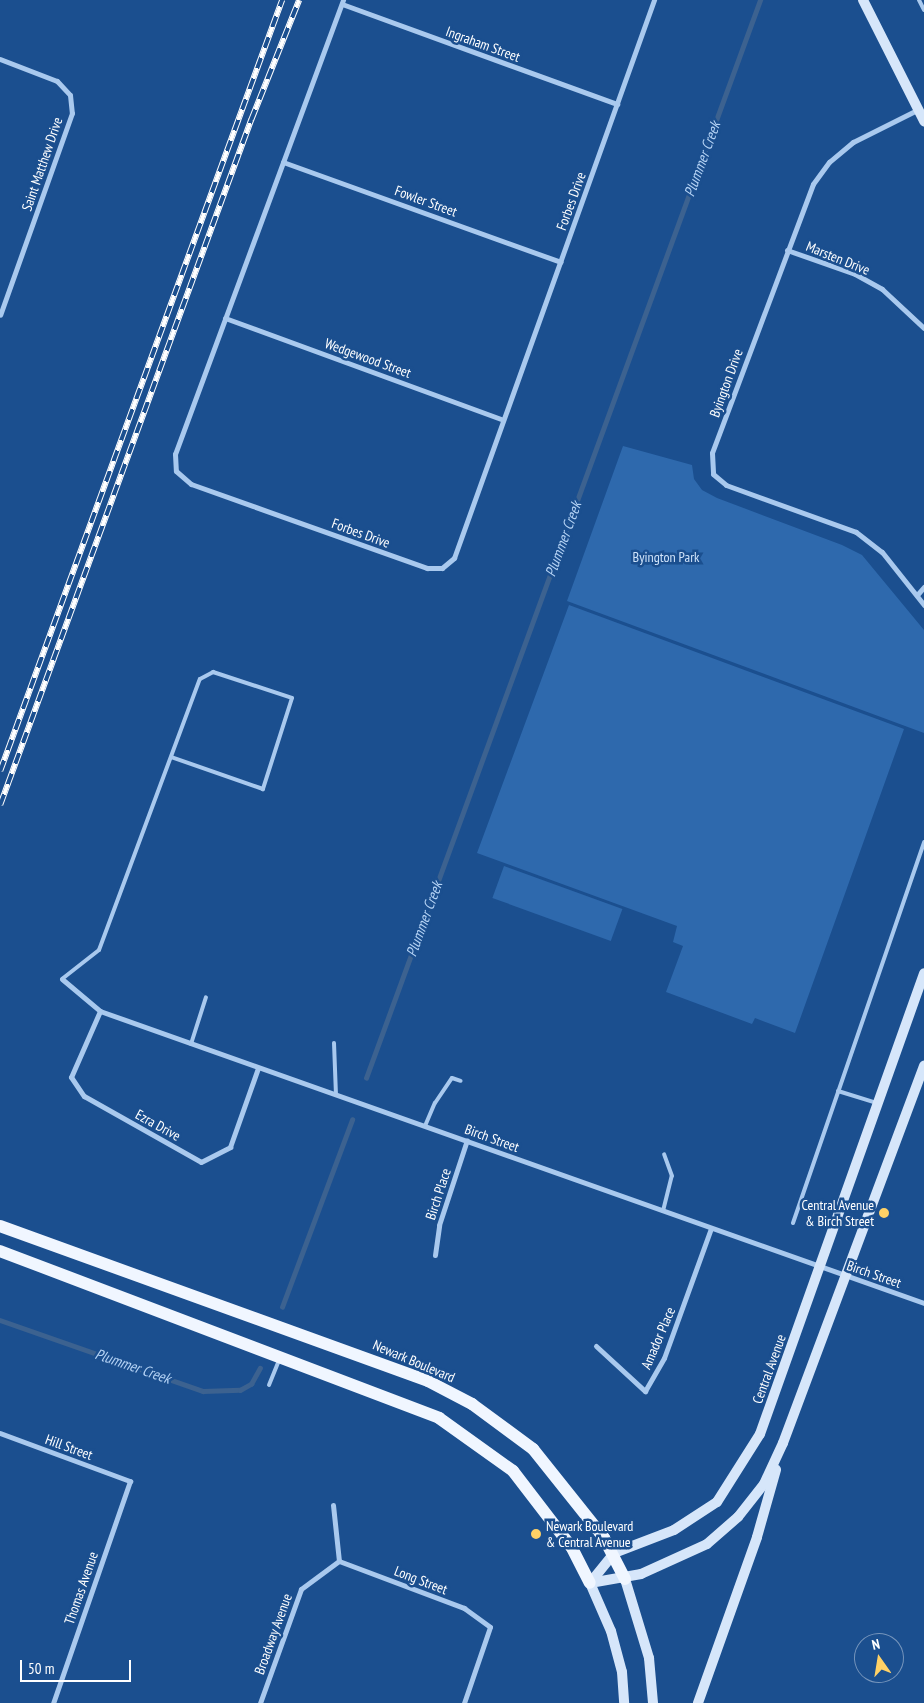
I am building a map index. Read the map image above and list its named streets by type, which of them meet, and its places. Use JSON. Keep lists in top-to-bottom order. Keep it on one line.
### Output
{"streets":{"main road":["Newark Boulevard","Central Avenue"],"street":["Ingraham Street","Saint Matthew Drive","Fowler Street","Forbes Drive","Marsten Drive","Wedgewood Street","Byington Drive","Ezra Drive","Birch Street","Birch Place","Amador Place","Hill Street","Long Street","Thomas Avenue","Broadway Avenue"]},"crossings":[["Ingraham Street","Forbes Drive"],["Fowler Street","Forbes Drive"],["Forbes Drive","Wedgewood Street"],["Marsten Drive","Byington Drive"],["Ezra Drive","Birch Street"],["Birch Street","Birch Place"],["Birch Street","Amador Place"],["Birch Street","Central Avenue"],["Newark Boulevard","Central Avenue"],["Hill Street","Thomas Avenue"],["Long Street","Broadway Avenue"]],"water":["Plummer Creek"],"parks":["Byington Park"],"places":["Central Avenue & Birch Street","Newark Boulevard & Central Avenue"],"scale_bar":"50 m","north":"top"}
